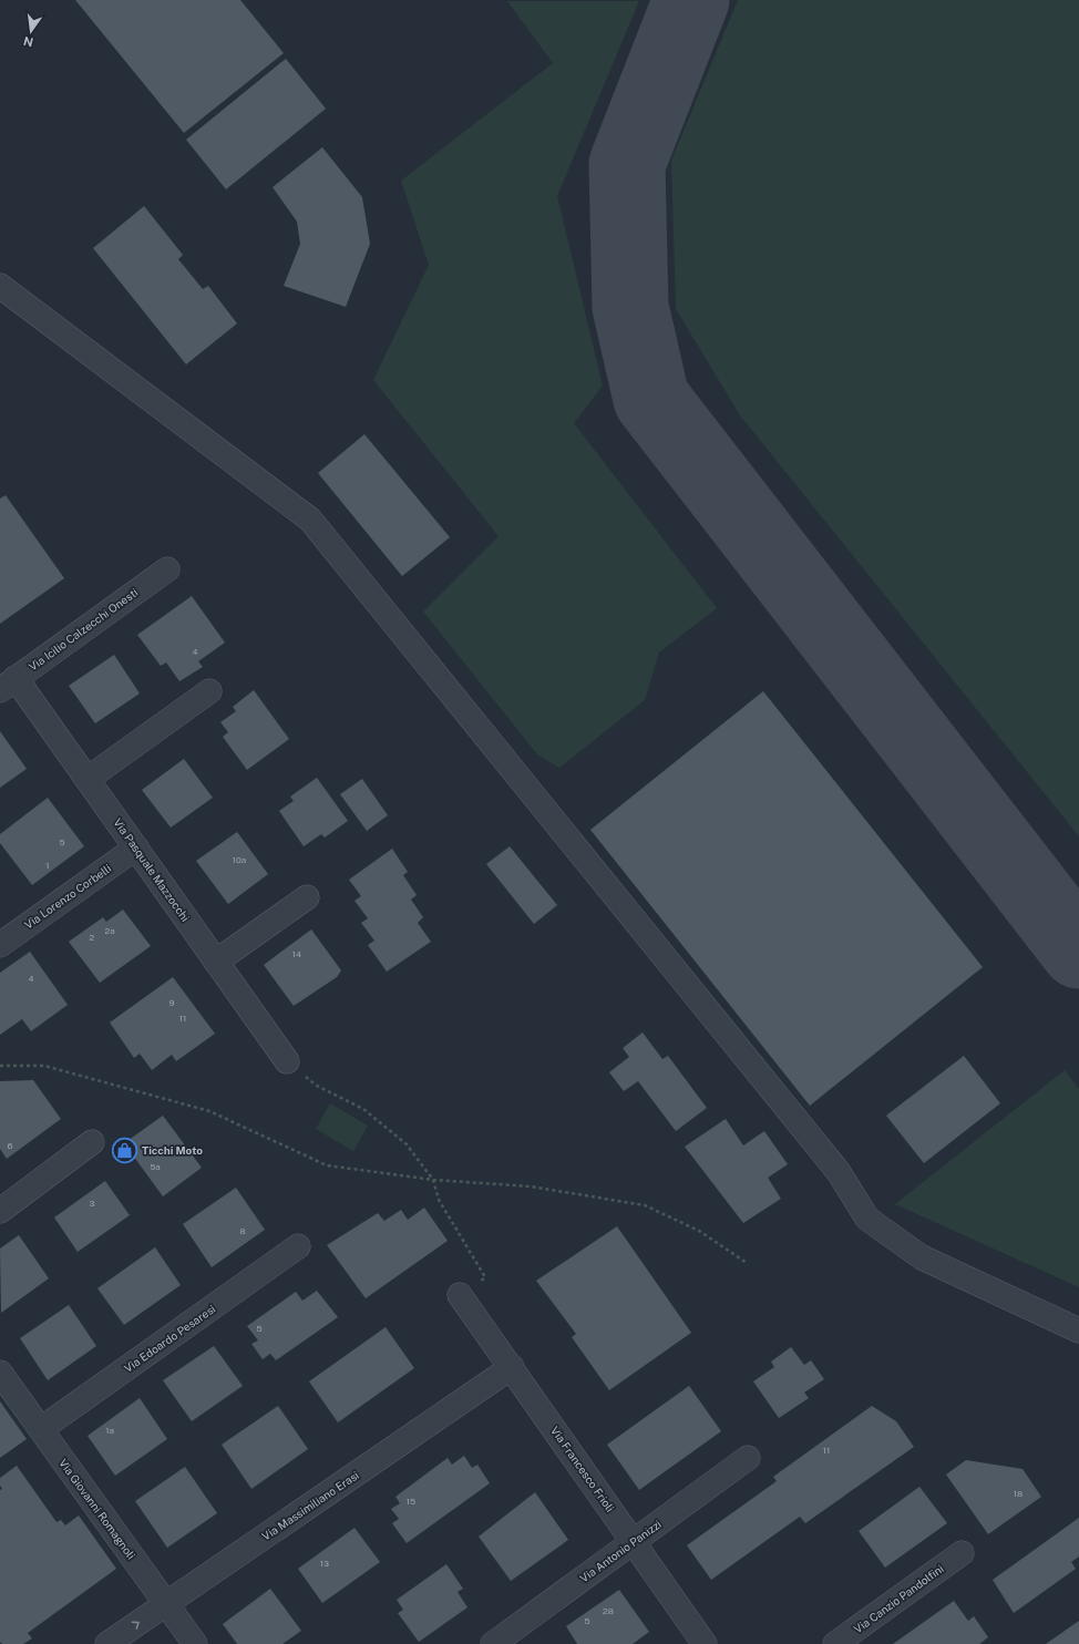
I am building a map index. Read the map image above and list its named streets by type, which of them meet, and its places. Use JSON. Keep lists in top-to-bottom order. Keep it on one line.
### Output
{"streets":{"street":["Via Icilio Calzecchi Onesti","Via Pasquale Mazzocchi","Via Lorenzo Corbelli","Via Edoardo Pesaresi","Via Francesco Frioli","Via Massimiliano Erasi","Via Giovanni Romagnoli","Via Antonio Panizzi","Via Canzio Pandolfini"]},"crossings":[["Via Icilio Calzecchi Onesti","Via Pasquale Mazzocchi"],["Via Pasquale Mazzocchi","Via Lorenzo Corbelli"],["Via Edoardo Pesaresi","Via Giovanni Romagnoli"],["Via Francesco Frioli","Via Massimiliano Erasi"],["Via Francesco Frioli","Via Antonio Panizzi"],["Via Massimiliano Erasi","Via Giovanni Romagnoli"]],"places":{"shop":["Ticchi Moto"]},"house_numbers":["4","5","10a","1","2a","2","14","4","9","11","6","5a","3","8","5","1a","11","18","15","13","28","5"],"north":"bottom"}
